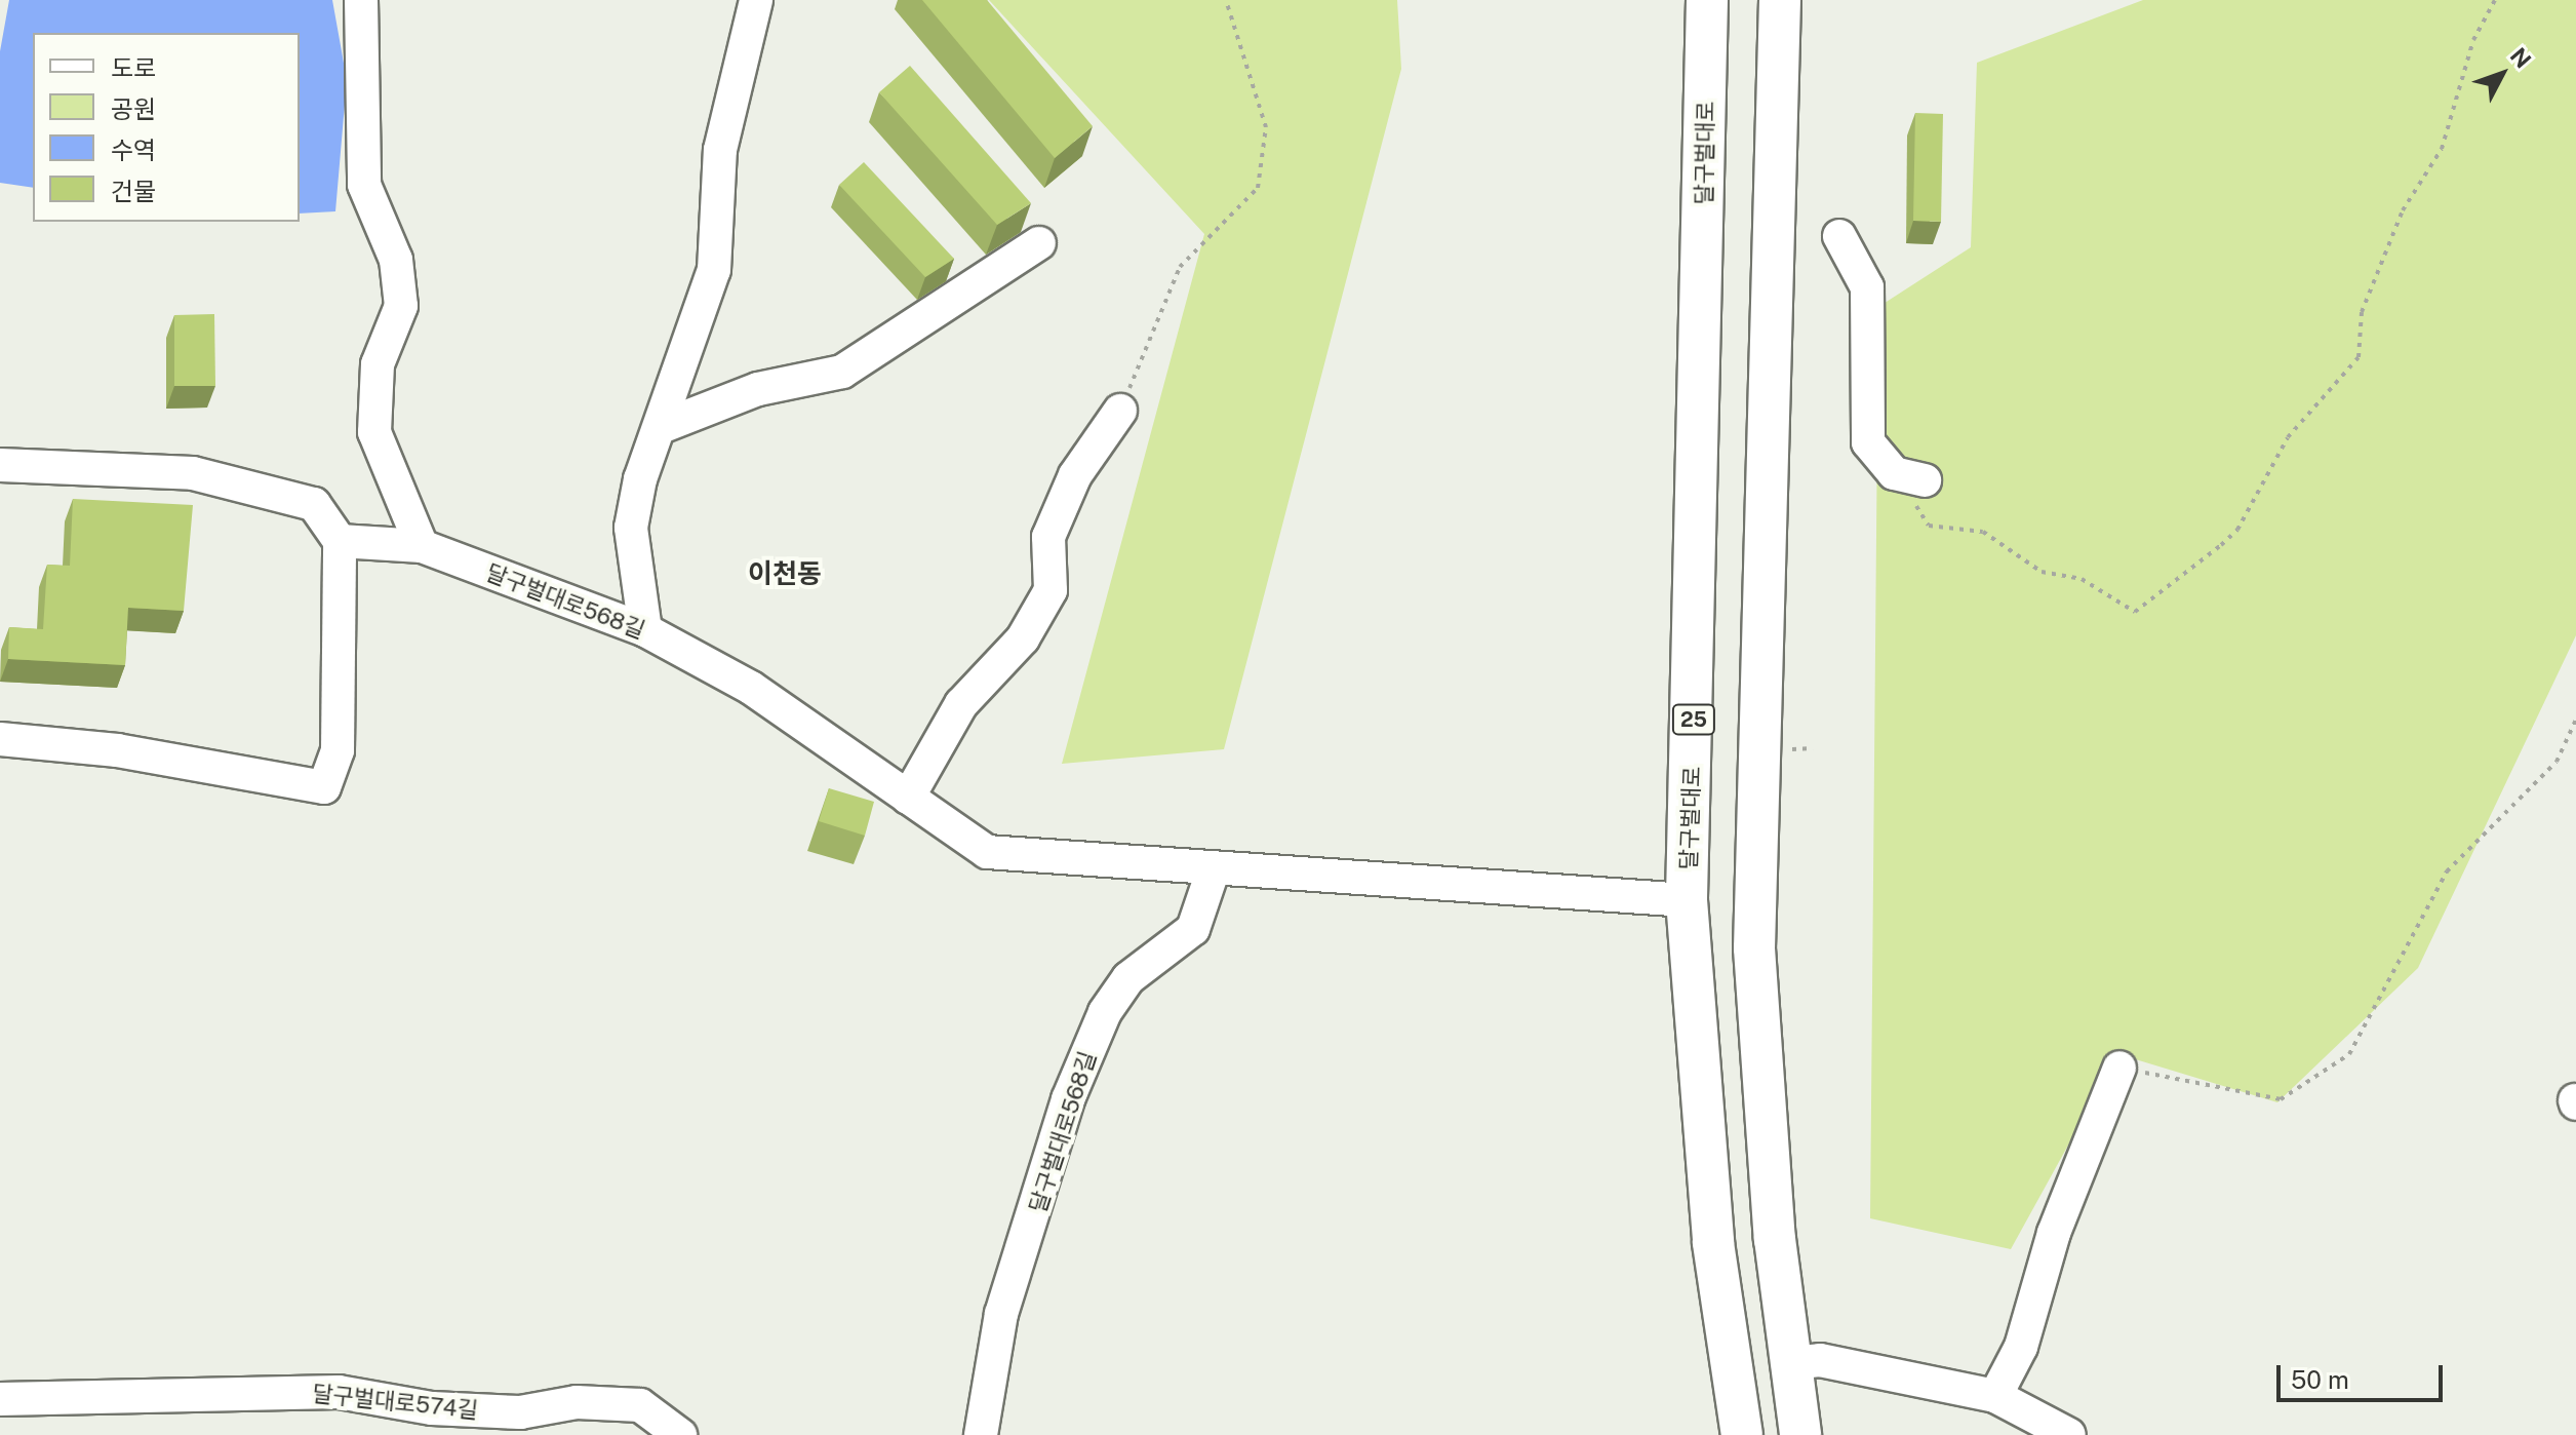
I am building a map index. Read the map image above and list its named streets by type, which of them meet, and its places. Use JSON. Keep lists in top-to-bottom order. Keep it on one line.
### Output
{"streets":{"main road":["달구벌대로","25"],"street":["달구벌대로568길","달구벌대로574길"]},"crossings":[["달구벌대로","달구벌대로568길"]],"districts":["이천동"],"legend":["도로","공원","수역","건물"],"scale_bar":"50 m","north":"top right"}
